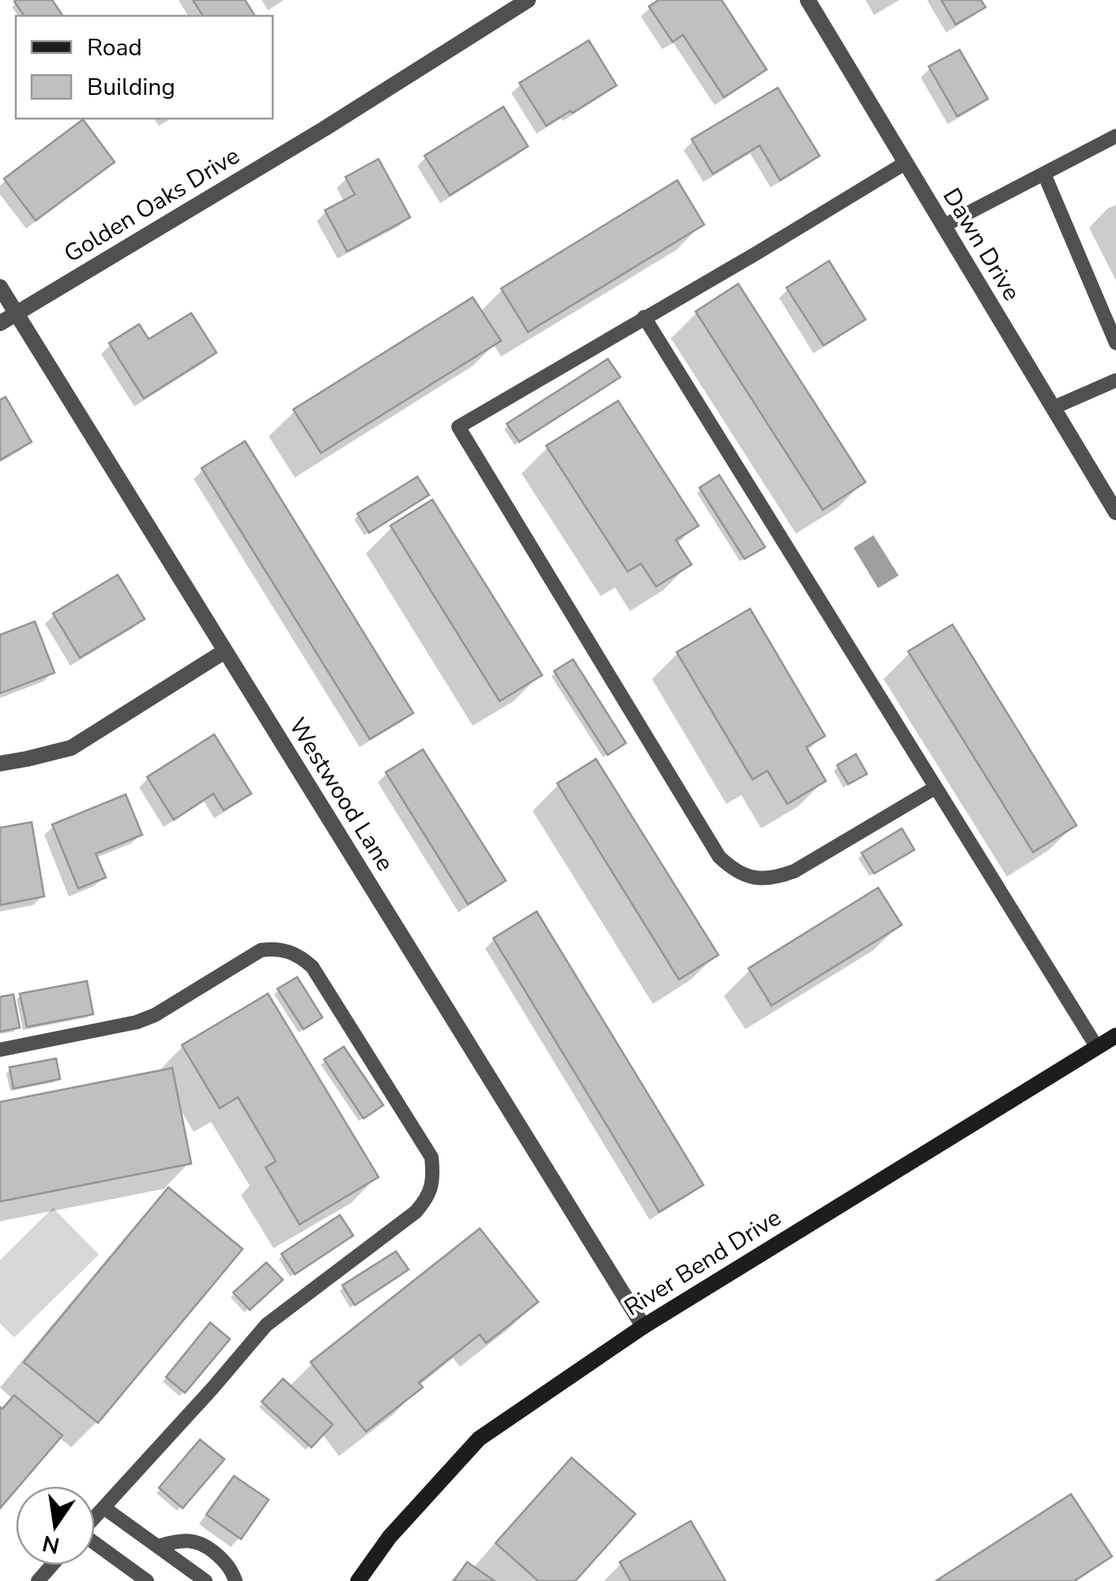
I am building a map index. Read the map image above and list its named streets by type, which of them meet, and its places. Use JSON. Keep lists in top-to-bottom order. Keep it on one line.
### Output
{"streets":{"street":["Golden Oaks Drive","Dawn Drive","Westwood Lane","River Bend Drive"]},"crossings":[["Golden Oaks Drive","Westwood Lane"],["Westwood Lane","River Bend Drive"]],"legend":["Road","Building"],"north":"bottom"}
